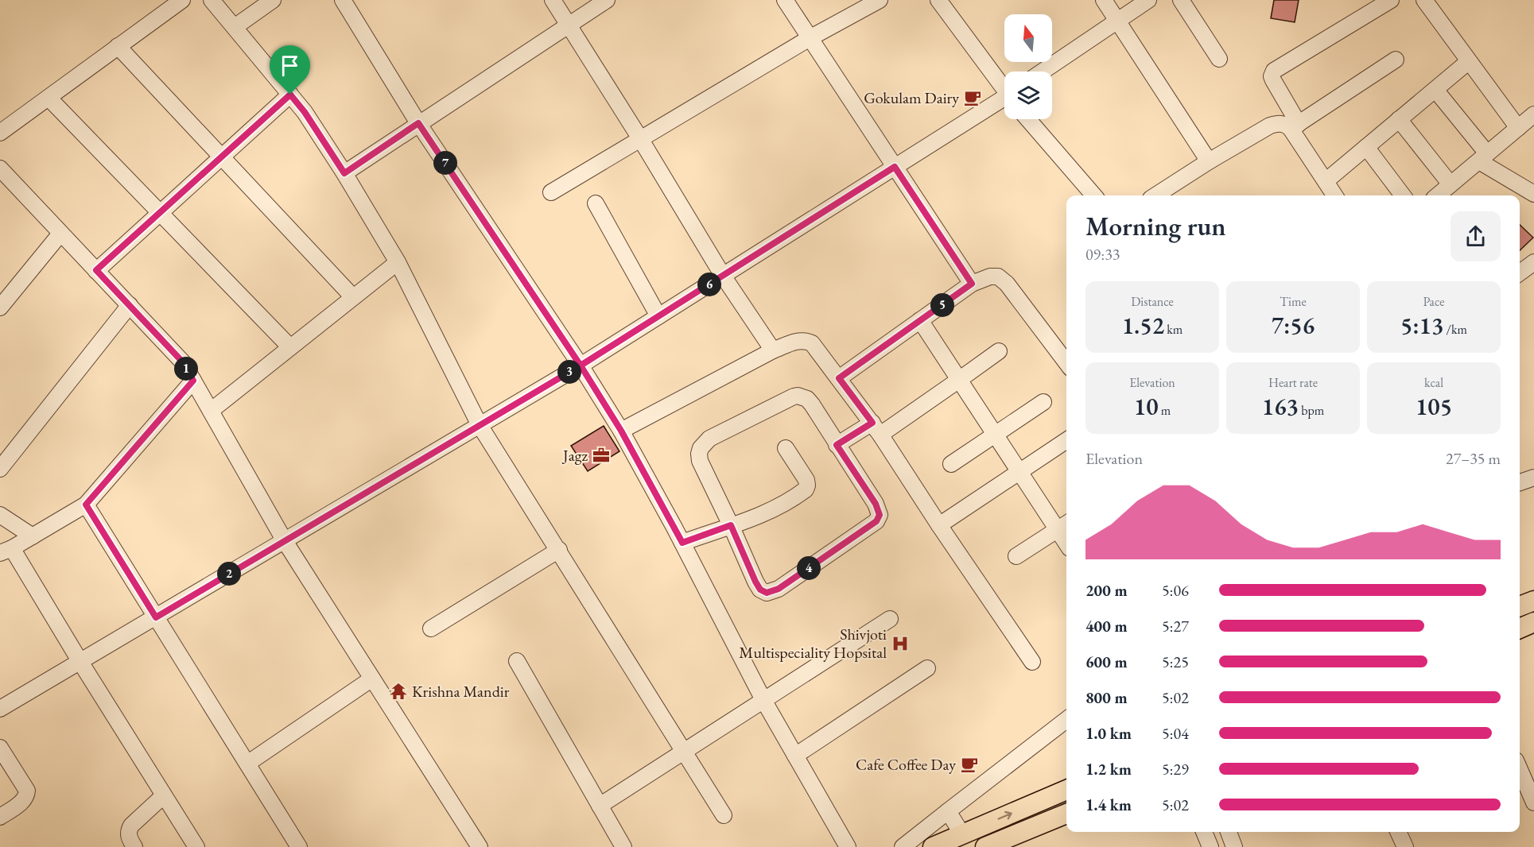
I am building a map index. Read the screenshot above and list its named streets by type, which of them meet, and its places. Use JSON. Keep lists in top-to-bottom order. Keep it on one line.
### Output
{"places":{"cafe":["Gokulam Dairy","Cafe Coffee Day"],"office":["Jagz"],"hospital":["Shivjoti Multispeciality Hopsital"],"temple":["Krishna Mandir"]},"north":"top","page":{"pins":["7","6","5","1","3","4","2"],"heading":["Morning run","09:33"],"stats":[["Distance","1.52 km"],["Time","7:56"],["Pace","5:13 /km"],["Elevation","10 m"],["Heart rate","163 bpm"],["kcal","105"]],"chart":["Elevation","27–35 m"],"list":[{"name":"200 m","note":"5:06"},{"name":"400 m","note":"5:27"},{"name":"600 m","note":"5:25"},{"name":"800 m","note":"5:02"},{"name":"1.0 km","note":"5:04"},{"name":"1.2 km","note":"5:29"},{"name":"1.4 km","note":"5:02"}]}}
